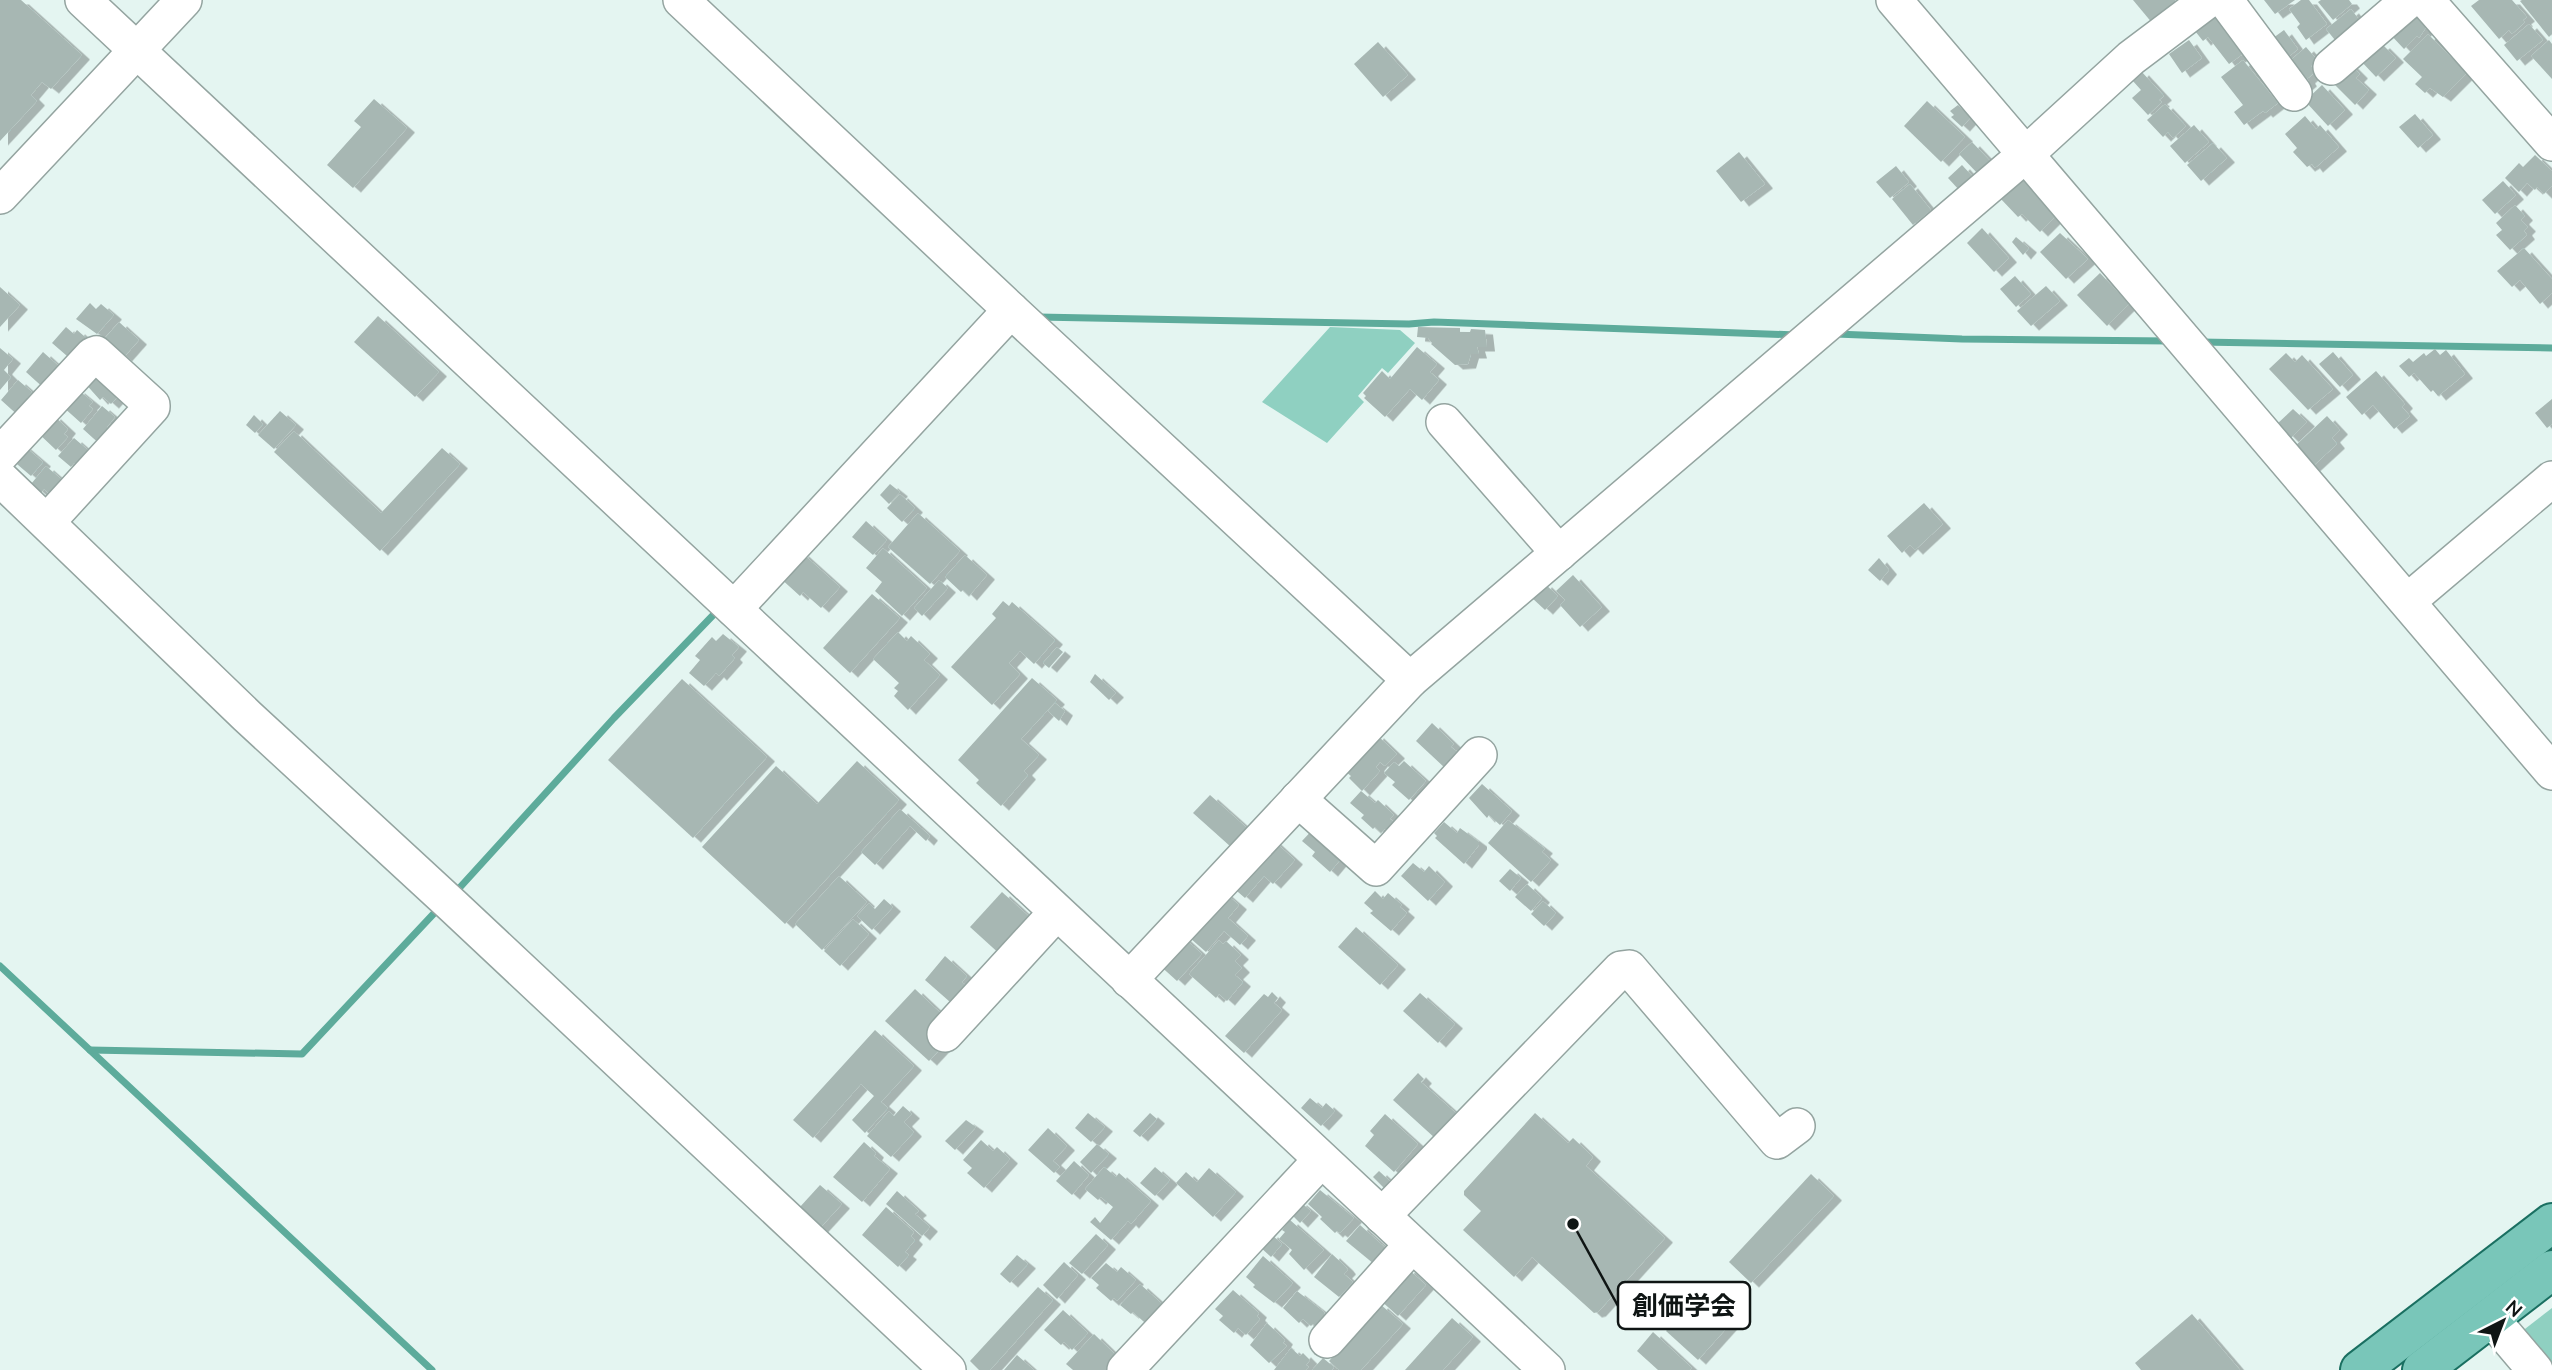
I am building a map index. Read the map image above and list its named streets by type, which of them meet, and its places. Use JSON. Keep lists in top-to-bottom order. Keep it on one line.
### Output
{"places":["創価学会"],"north":"top right"}
